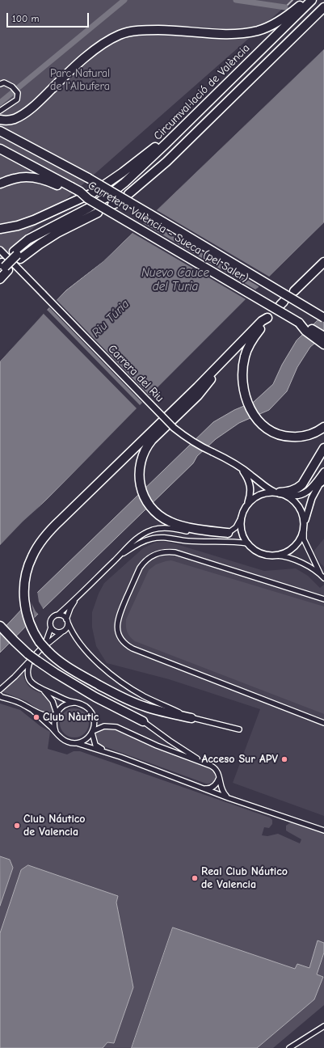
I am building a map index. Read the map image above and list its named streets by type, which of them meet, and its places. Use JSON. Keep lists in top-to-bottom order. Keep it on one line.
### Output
{"streets":{"highway":["Circumval·lació de València","Carretera València - Sueca (pel Saler)"],"street":["Carrera del Riu"]},"crossings":[["Circumval·lació de València","Carrera del Riu"]],"water":["Nuevo Cauce del Turia","Riu Túria"],"parks":["Parc Natural de l'Albufera"],"places":["Club Nàutic","Acceso Sur APV","Club Náutico de Valencia","Real Club Náutico de Valencia"],"scale_bar":"100 m"}
